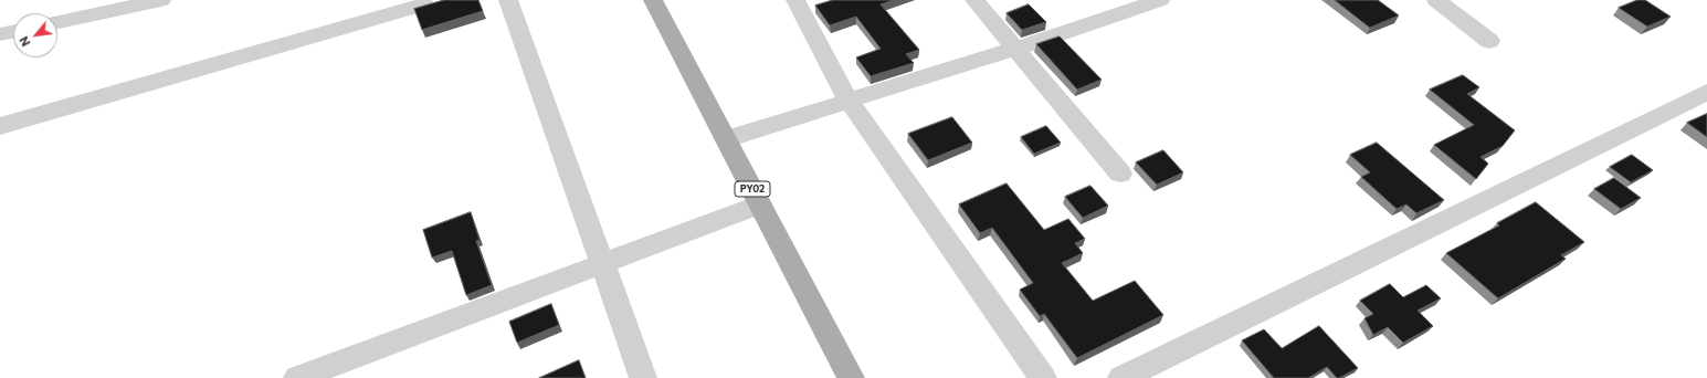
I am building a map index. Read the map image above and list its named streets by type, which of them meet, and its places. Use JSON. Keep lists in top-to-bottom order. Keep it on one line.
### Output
{"streets":{"main road":["PY02"]},"north":"bottom left"}
